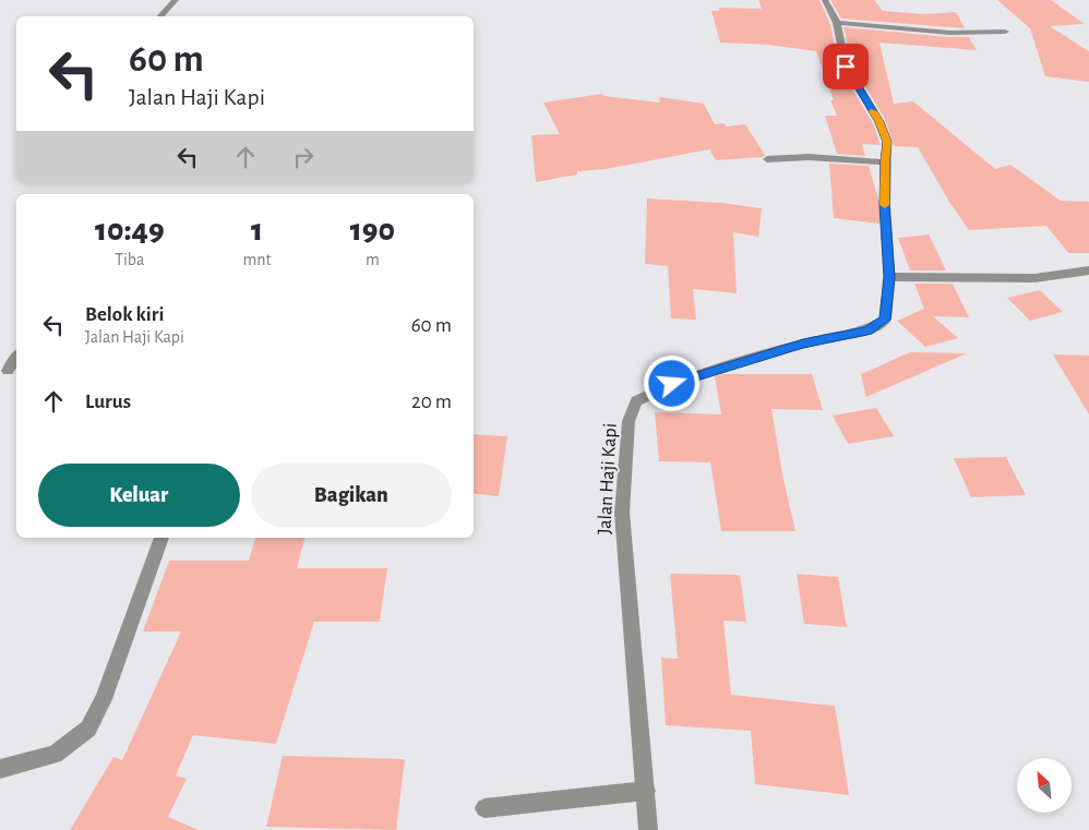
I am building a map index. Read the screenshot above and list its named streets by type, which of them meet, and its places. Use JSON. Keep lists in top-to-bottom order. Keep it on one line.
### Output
{"streets":{"street":["Jalan Haji Kapi"]},"north":"top left","page":{"turn":["60 m","Jalan Haji Kapi"],"eta":["10:49","Tiba","1","mnt","190","m"],"list":[{"name":"Belok kiri","note":"Jalan Haji Kapi","value":"60 m"},{"name":"Lurus","value":"20 m"}],"buttons":["Keluar","Bagikan"]}}
